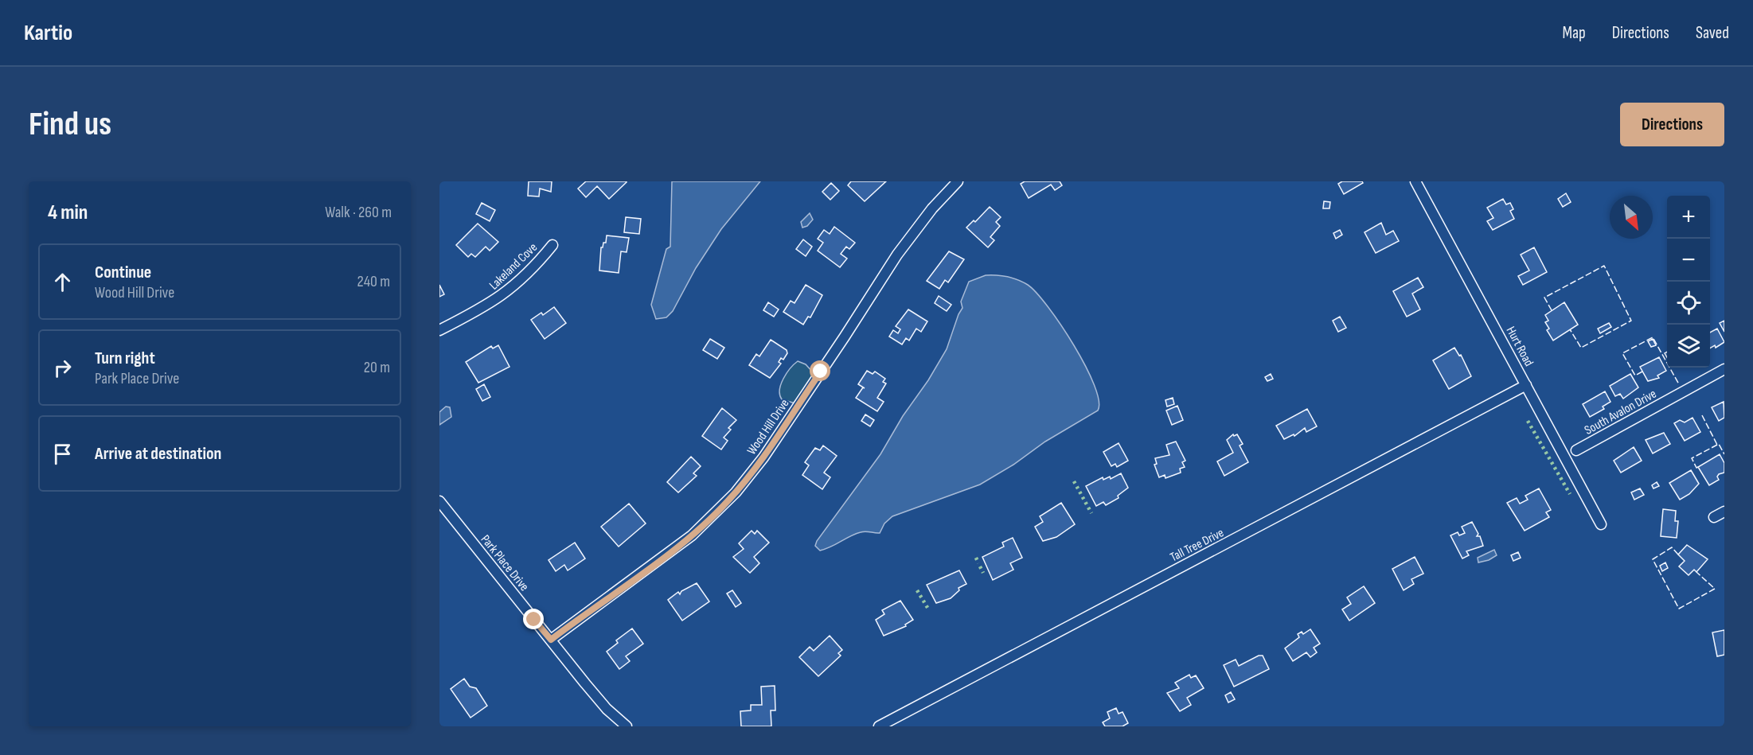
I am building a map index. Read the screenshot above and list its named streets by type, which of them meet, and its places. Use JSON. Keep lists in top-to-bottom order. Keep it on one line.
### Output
{"streets":{"street":["Lakeland Cove","Hurt Road","South Avalon Drive","Wood Hill Drive","Tall Tree Drive","Park Place Drive"]},"crossings":[["Hurt Road","Tall Tree Drive"],["Wood Hill Drive","Park Place Drive"]],"north":"bottom right","page":{"header":"Kartio","nav":["Map","Directions","Saved"],"buttons":"Directions","title":"Find us","heading":["4 min","Walk · 260 m"],"map_buttons":["+","−"],"list":[["Continue","Wood Hill Drive","240 m"],["Turn right","Park Place Drive","20 m"],"Arrive at destination"]}}
